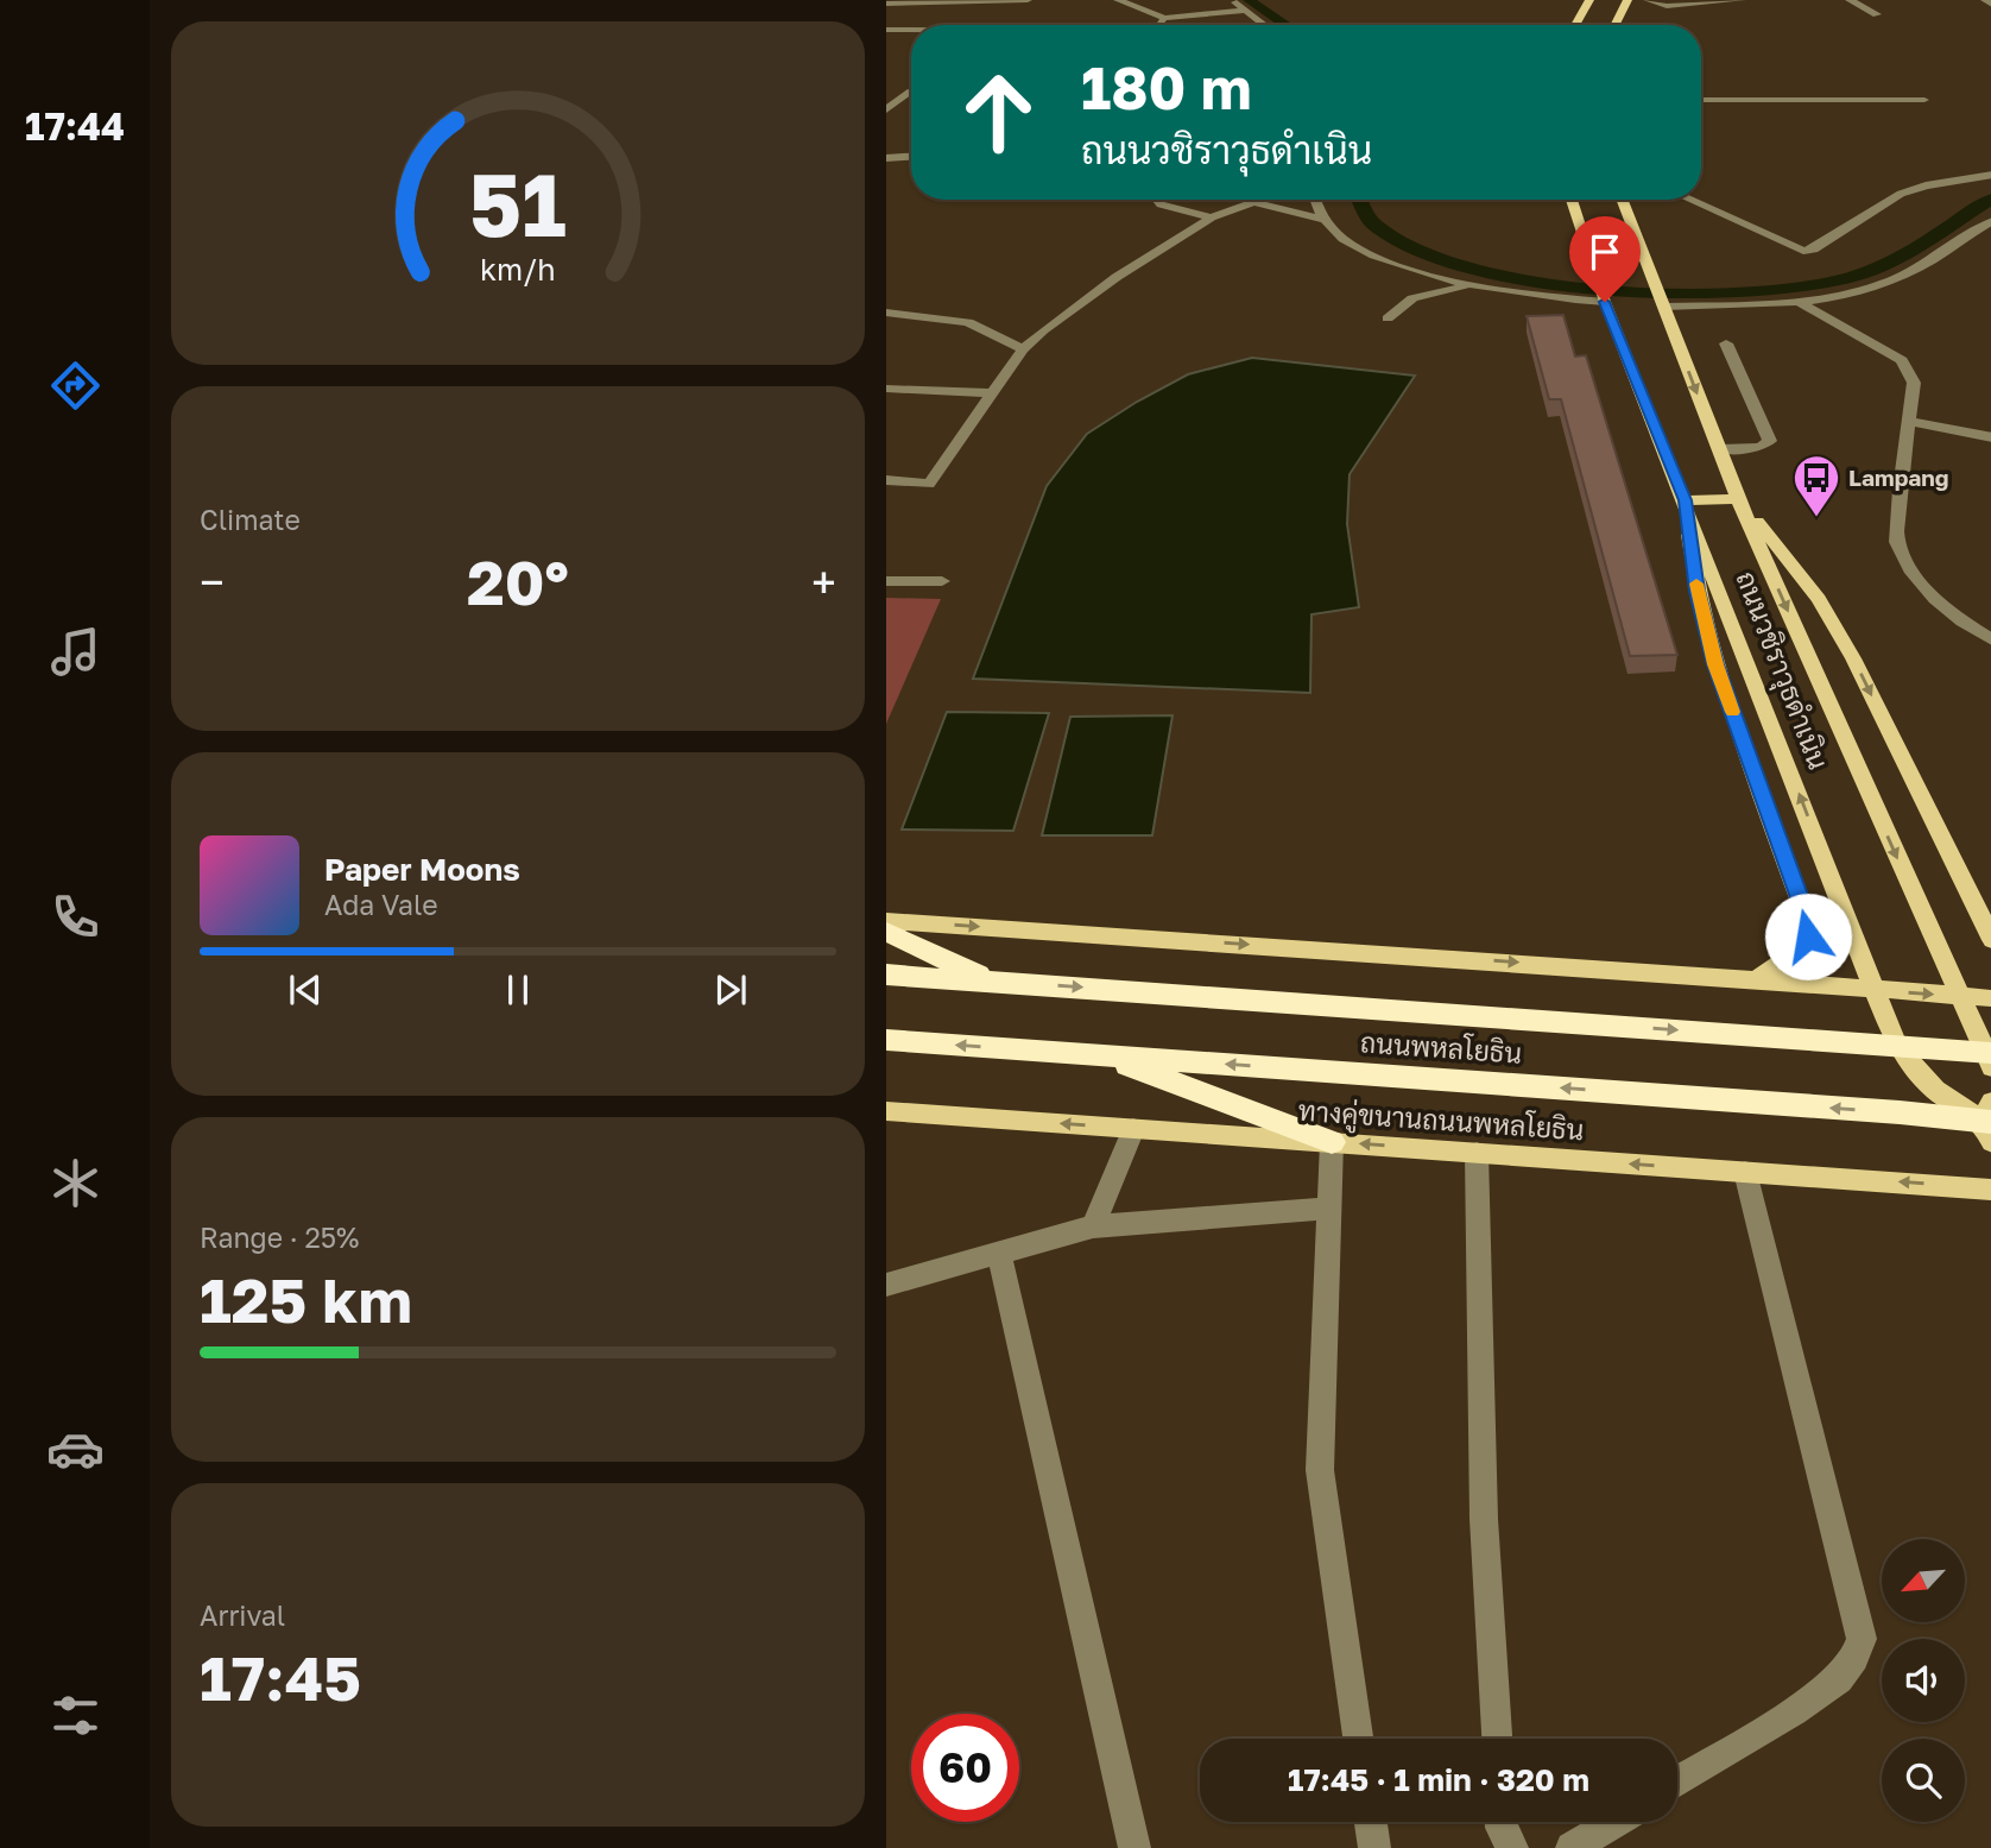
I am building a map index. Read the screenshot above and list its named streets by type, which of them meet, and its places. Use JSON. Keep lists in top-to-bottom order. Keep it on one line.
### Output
{"streets":{"highway":["ถนนพหลโยธิน"],"main road":["ถนนวชิราวุธดำเนิน","ทางคู่ขนานถนนพหลโยธิน"]},"crossings":[["ถนนวชิราวุธดำเนิน","ถนนพหลโยธิน"]],"one_way":["ทางคู่ขนานถนนพหลโยธิน"],"places":{"bus stop":["Lampang"]},"north":"bottom left","page":{"tabs":"17:44","turn":["180 m","ถนนวชิราวุธดำเนิน"],"tile":["Climate",["Range · 25%","125 km"],["Arrival","17:45"]],"heat":["−","20°","+"],"song":["Paper Moons","Ada Vale"],"limit":"60","trip":"17:45 · 1 min · 320 m","gauge":["51","km/h"]}}
